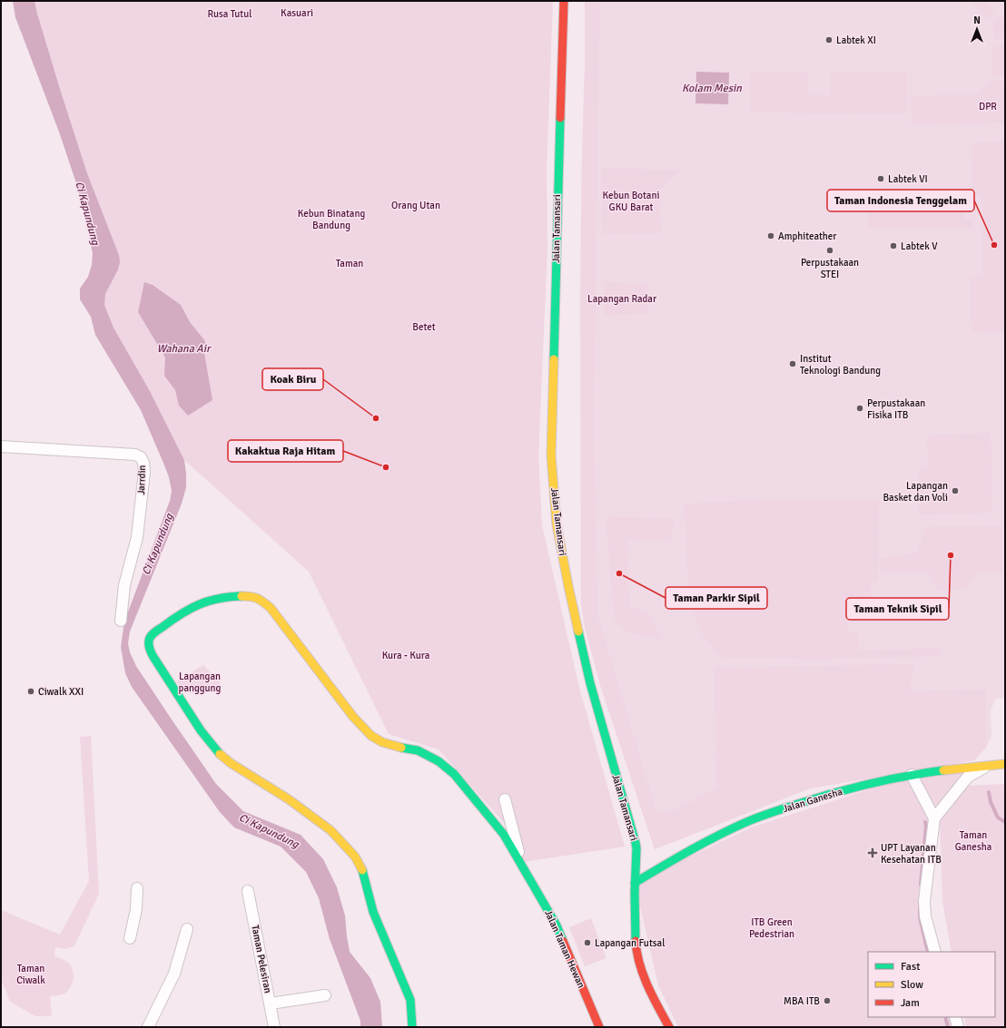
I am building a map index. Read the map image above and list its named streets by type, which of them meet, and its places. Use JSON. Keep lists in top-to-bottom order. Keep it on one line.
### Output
{"streets":{"street":["Jalan Tamansari","Jarrdin","Jalan Ganesha","Jalan Taman Hewan","Taman Pelesiran"]},"crossings":[["Jalan Tamansari","Jalan Ganesha"]],"water":["Kolam Mesin","Ci Kapundung","Wahana Air"],"parks":["Kasuari","Rusa Tutul","DPR","Kebun Botani GKU Barat","Orang Utan","Kebun Binatang Bandung","Taman","Lapangan Radar","Betet","Kura - Kura","Lapangan panggung","Taman Ganesha","ITB Green Pedestrian","Taman Ciwalk"],"places":{"other":["Labtek XI","Labtek VI","Amphiteather","Taman Indonesia Tenggelam","Labtek V","Perpustakaan STEI","Institut Teknologi Bandung","Perpustakaan Fisika ITB","Koak Biru","Kakaktua Raja Hitam","Lapangan Basket dan Voli","Taman Teknik Sipil","Taman Parkir Sipil","Ciwalk XXI","Lapangan Futsal","MBA ITB"],"health":["UPT Layanan Kesehatan ITB"]},"legend":["Fast","Slow","Jam"],"north":"top"}
